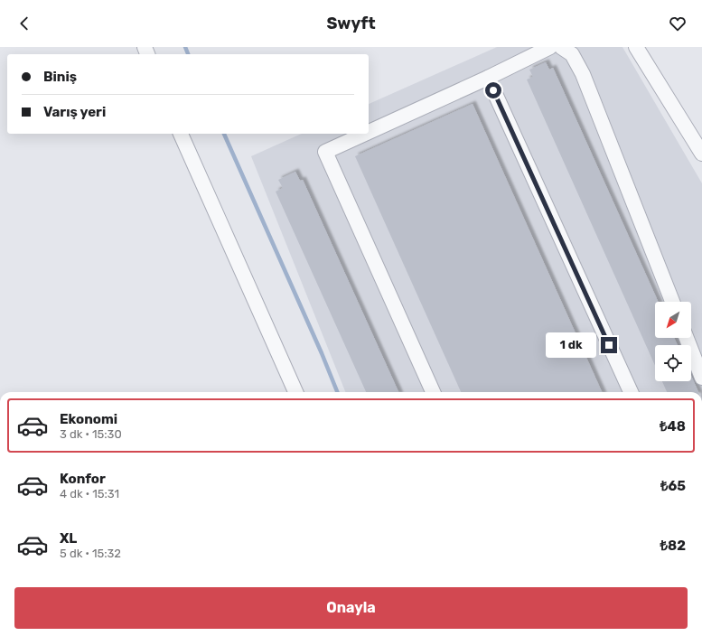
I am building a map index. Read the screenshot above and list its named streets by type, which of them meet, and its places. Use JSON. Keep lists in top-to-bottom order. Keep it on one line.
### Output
{"north":"bottom left","page":{"header":"Swyft","banner":["Biniş","Varış yeri"],"bubble":"1 dk","list":[{"name":"Ekonomi","note":"3 dk · 15:30","value":"₺48"},{"name":"Konfor","note":"4 dk · 15:31","value":"₺65"},{"name":"XL","note":"5 dk · 15:32","value":"₺82"}],"buttons":"Onayla"}}
